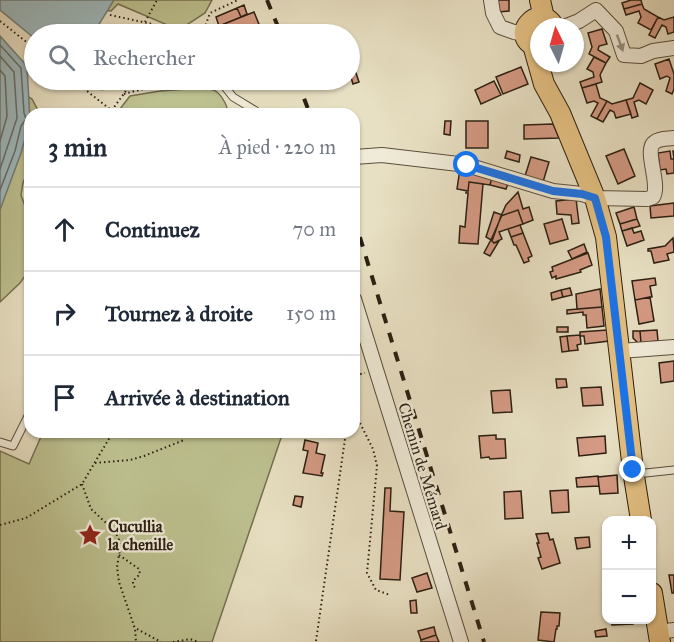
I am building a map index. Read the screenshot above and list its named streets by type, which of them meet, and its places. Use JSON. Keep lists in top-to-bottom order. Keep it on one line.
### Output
{"streets":{"street":["Chemin de Mémard"]},"places":{"place":["Cucullia la chenille"]},"north":"top","page":{"search":"Rechercher","heading":["3 min","À pied · 220 m"],"list":[["Continuez","70 m"],["Tournez à droite","150 m"],"Arrivée à destination"],"map_buttons":["+","−"]}}
